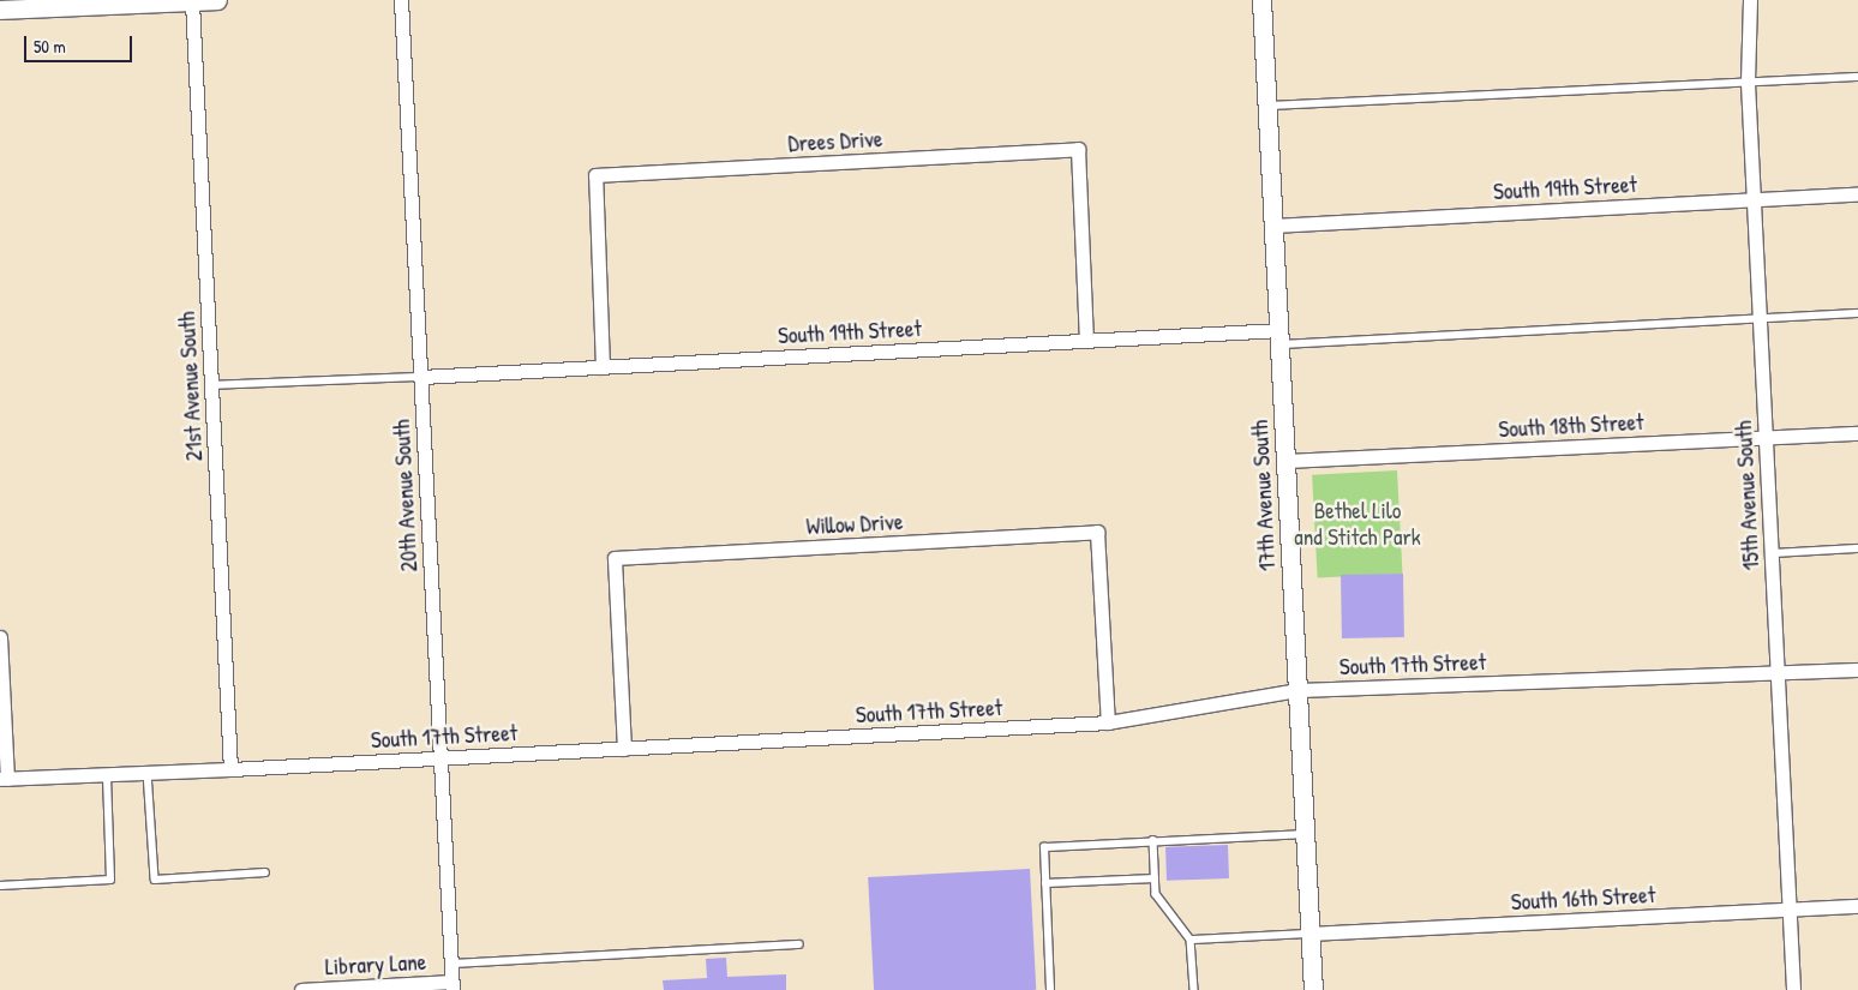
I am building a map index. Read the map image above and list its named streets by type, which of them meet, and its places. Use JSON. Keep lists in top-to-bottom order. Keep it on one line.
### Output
{"streets":{"street":["Drees Drive","South 19th Street","21st Avenue South","South 18th Street","20th Avenue South","17th Avenue South","15th Avenue South","Willow Drive","South 17th Street","South 16th Street","Library Lane"]},"crossings":[["Drees Drive","South 19th Street"],["South 19th Street","20th Avenue South"],["South 19th Street","17th Avenue South"],["South 19th Street","15th Avenue South"],["21st Avenue South","South 17th Street"],["South 18th Street","17th Avenue South"],["South 18th Street","15th Avenue South"],["20th Avenue South","South 17th Street"],["20th Avenue South","Library Lane"],["17th Avenue South","South 17th Street"],["17th Avenue South","South 16th Street"],["15th Avenue South","South 17th Street"],["15th Avenue South","South 16th Street"],["Willow Drive","South 17th Street"]],"parks":["Bethel Lilo and Stitch Park"],"scale_bar":"50 m"}
